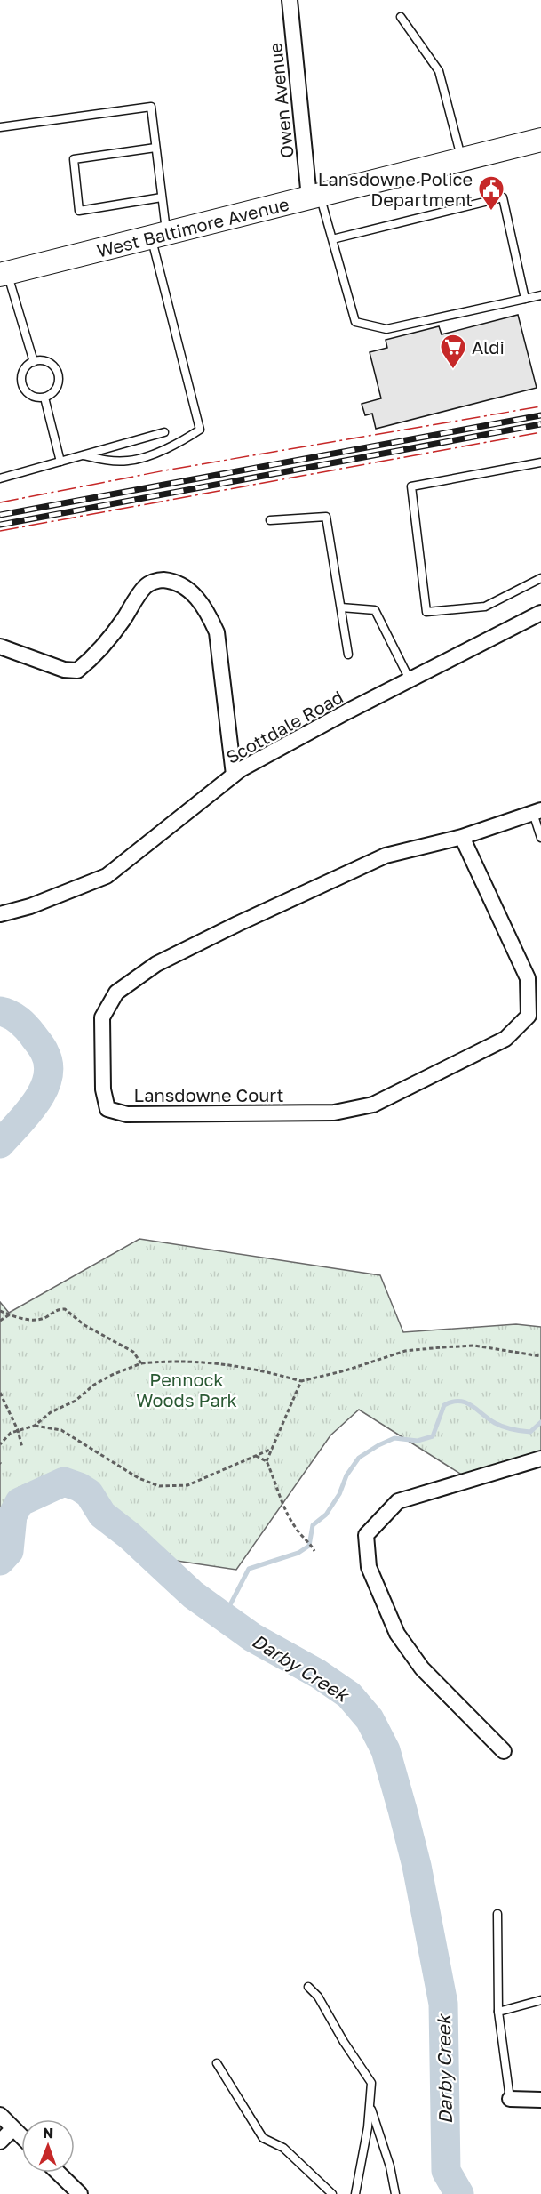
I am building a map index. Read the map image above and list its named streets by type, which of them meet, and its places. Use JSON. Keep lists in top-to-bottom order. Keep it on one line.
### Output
{"streets":{"main road":["West Baltimore Avenue"],"street":["Owen Avenue","Scottdale Road","Lansdowne Court"]},"crossings":[["Owen Avenue","West Baltimore Avenue"]],"water":["Darby Creek"],"parks":["Pennock Woods Park"],"places":{"public building":["Lansdowne Police Department"],"supermarket":["Aldi"]},"north":"top"}
